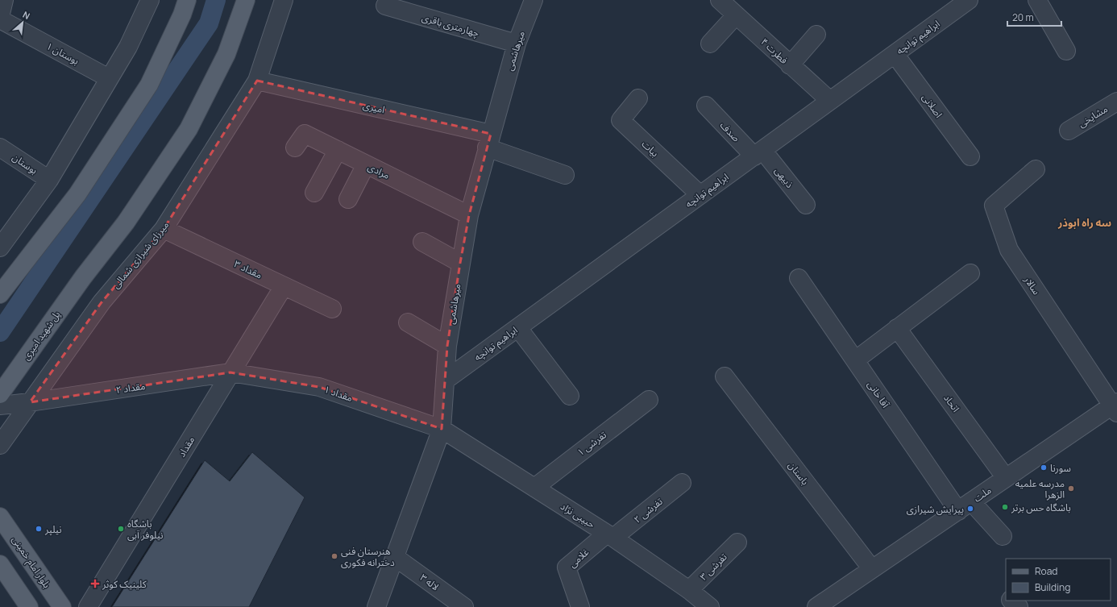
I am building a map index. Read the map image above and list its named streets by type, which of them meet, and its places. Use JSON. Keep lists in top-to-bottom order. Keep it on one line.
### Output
{"streets":{"main road":["پل شهید امیری","بلوار امام خمینی"],"street":["چهارمتری باقری","ابراهیم توانچه","میرهاشمی","فطرت ۴","بوستان ۱","اصلانی","امیری","مشایخی","صدف","بیات","بوستان","مرادی","ذبیهی","میرزای شیرازی شمالی","مقداد ۳","سالار","مقداد ۲","مقداد ۱","آقا خانی","اتحاد","تفرشی ۱","مقداد","باستان","ملت","تفرشی ۲","حبیبی نژاد","غلامی","تفرشی ۳","لاله ۳"]},"crossings":[["چهارمتری باقری","میرهاشمی"],["ابراهیم توانچه","میرهاشمی"],["ابراهیم توانچه","فطرت ۴"],["ابراهیم توانچه","اصلانی"],["ابراهیم توانچه","صدف"],["ابراهیم توانچه","بیات"],["ابراهیم توانچه","ذبیهی"],["میرهاشمی","امیری"],["میرهاشمی","مرادی"],["میرهاشمی","مقداد ۱"],["میرهاشمی","حبیبی نژاد"],["میرهاشمی","لاله ۳"],["امیری","میرزای شیرازی شمالی"],["صدف","ذبیهی"],["میرزای شیرازی شمالی","مقداد ۳"],["میرزای شیرازی شمالی","مقداد ۲"],["مقداد ۳","مقداد"],["سالار","ملت"],["مقداد ۲","مقداد ۱"],["مقداد ۲","مقداد"],["مقداد ۱","مقداد"],["مقداد ۱","حبیبی نژاد"],["آقا خانی","ملت"],["اتحاد","ملت"],["تفرشی ۱","حبیبی نژاد"],["باستان","ملت"],["تفرشی ۲","حبیبی نژاد"],["تفرشی ۲","غلامی"],["حبیبی نژاد","غلامی"],["حبیبی نژاد","تفرشی ۳"]],"districts":["سه راه ابوذر"],"places":{"other":["سورنا","مدرسه علمیه الزهرا","باشگاه حس برتر","پیرایش شیرازی","نیلپر","باشگاه نیلوفر آبی","هنرستان فنی دخترانه فکوری"],"health":["کلینیک کوثر"]},"legend":["Road","Building"],"scale_bar":"20 m","north":"top right"}
